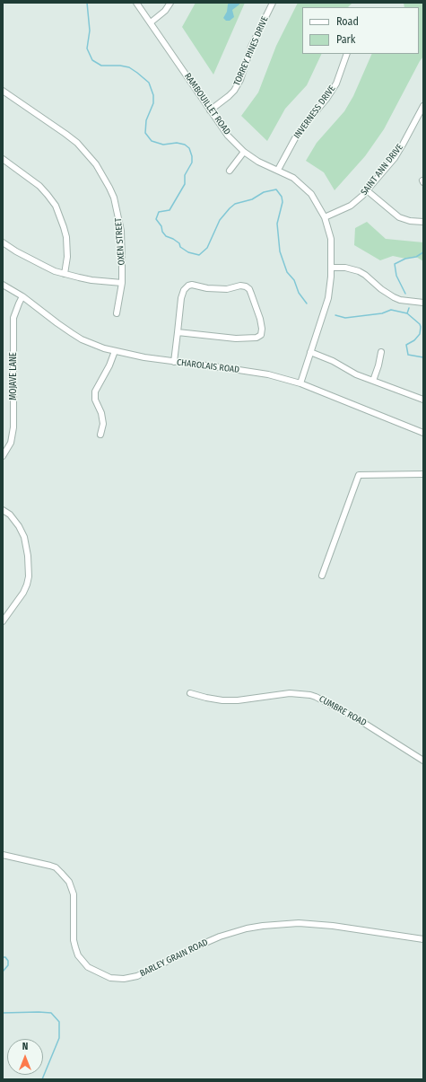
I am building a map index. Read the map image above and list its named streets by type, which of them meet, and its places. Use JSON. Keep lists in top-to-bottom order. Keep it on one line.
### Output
{"streets":{"street":["TORREY PINES DRIVE","RAMBOUILLET ROAD","INVERNESS DRIVE","SAINT ANN DRIVE","OXEN STREET","CHAROLAIS ROAD","MOJAVE LANE","CUMBRE ROAD","BARLEY GRAIN ROAD"]},"crossings":[["TORREY PINES DRIVE","RAMBOUILLET ROAD"],["RAMBOUILLET ROAD","INVERNESS DRIVE"],["RAMBOUILLET ROAD","SAINT ANN DRIVE"],["RAMBOUILLET ROAD","CHAROLAIS ROAD"],["CHAROLAIS ROAD","MOJAVE LANE"]],"legend":["Road","Park"],"north":"top"}
